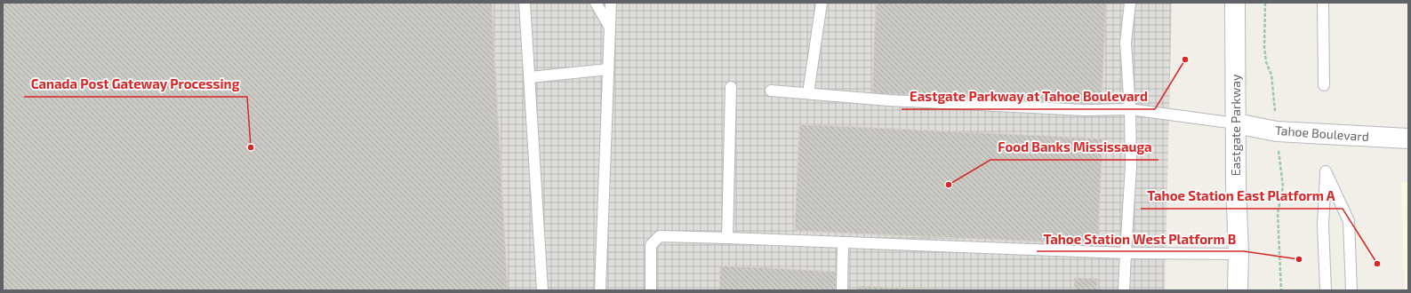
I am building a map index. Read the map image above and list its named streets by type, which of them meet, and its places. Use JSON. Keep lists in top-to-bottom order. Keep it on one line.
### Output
{"streets":{"main road":["Eastgate Parkway","Tahoe Boulevard"]},"crossings":[["Eastgate Parkway","Tahoe Boulevard"]],"places":["Eastgate Parkway at Tahoe Boulevard","Canada Post Gateway Processing","Food Banks Mississauga","Tahoe Station West Platform B","Tahoe Station East Platform A"]}
